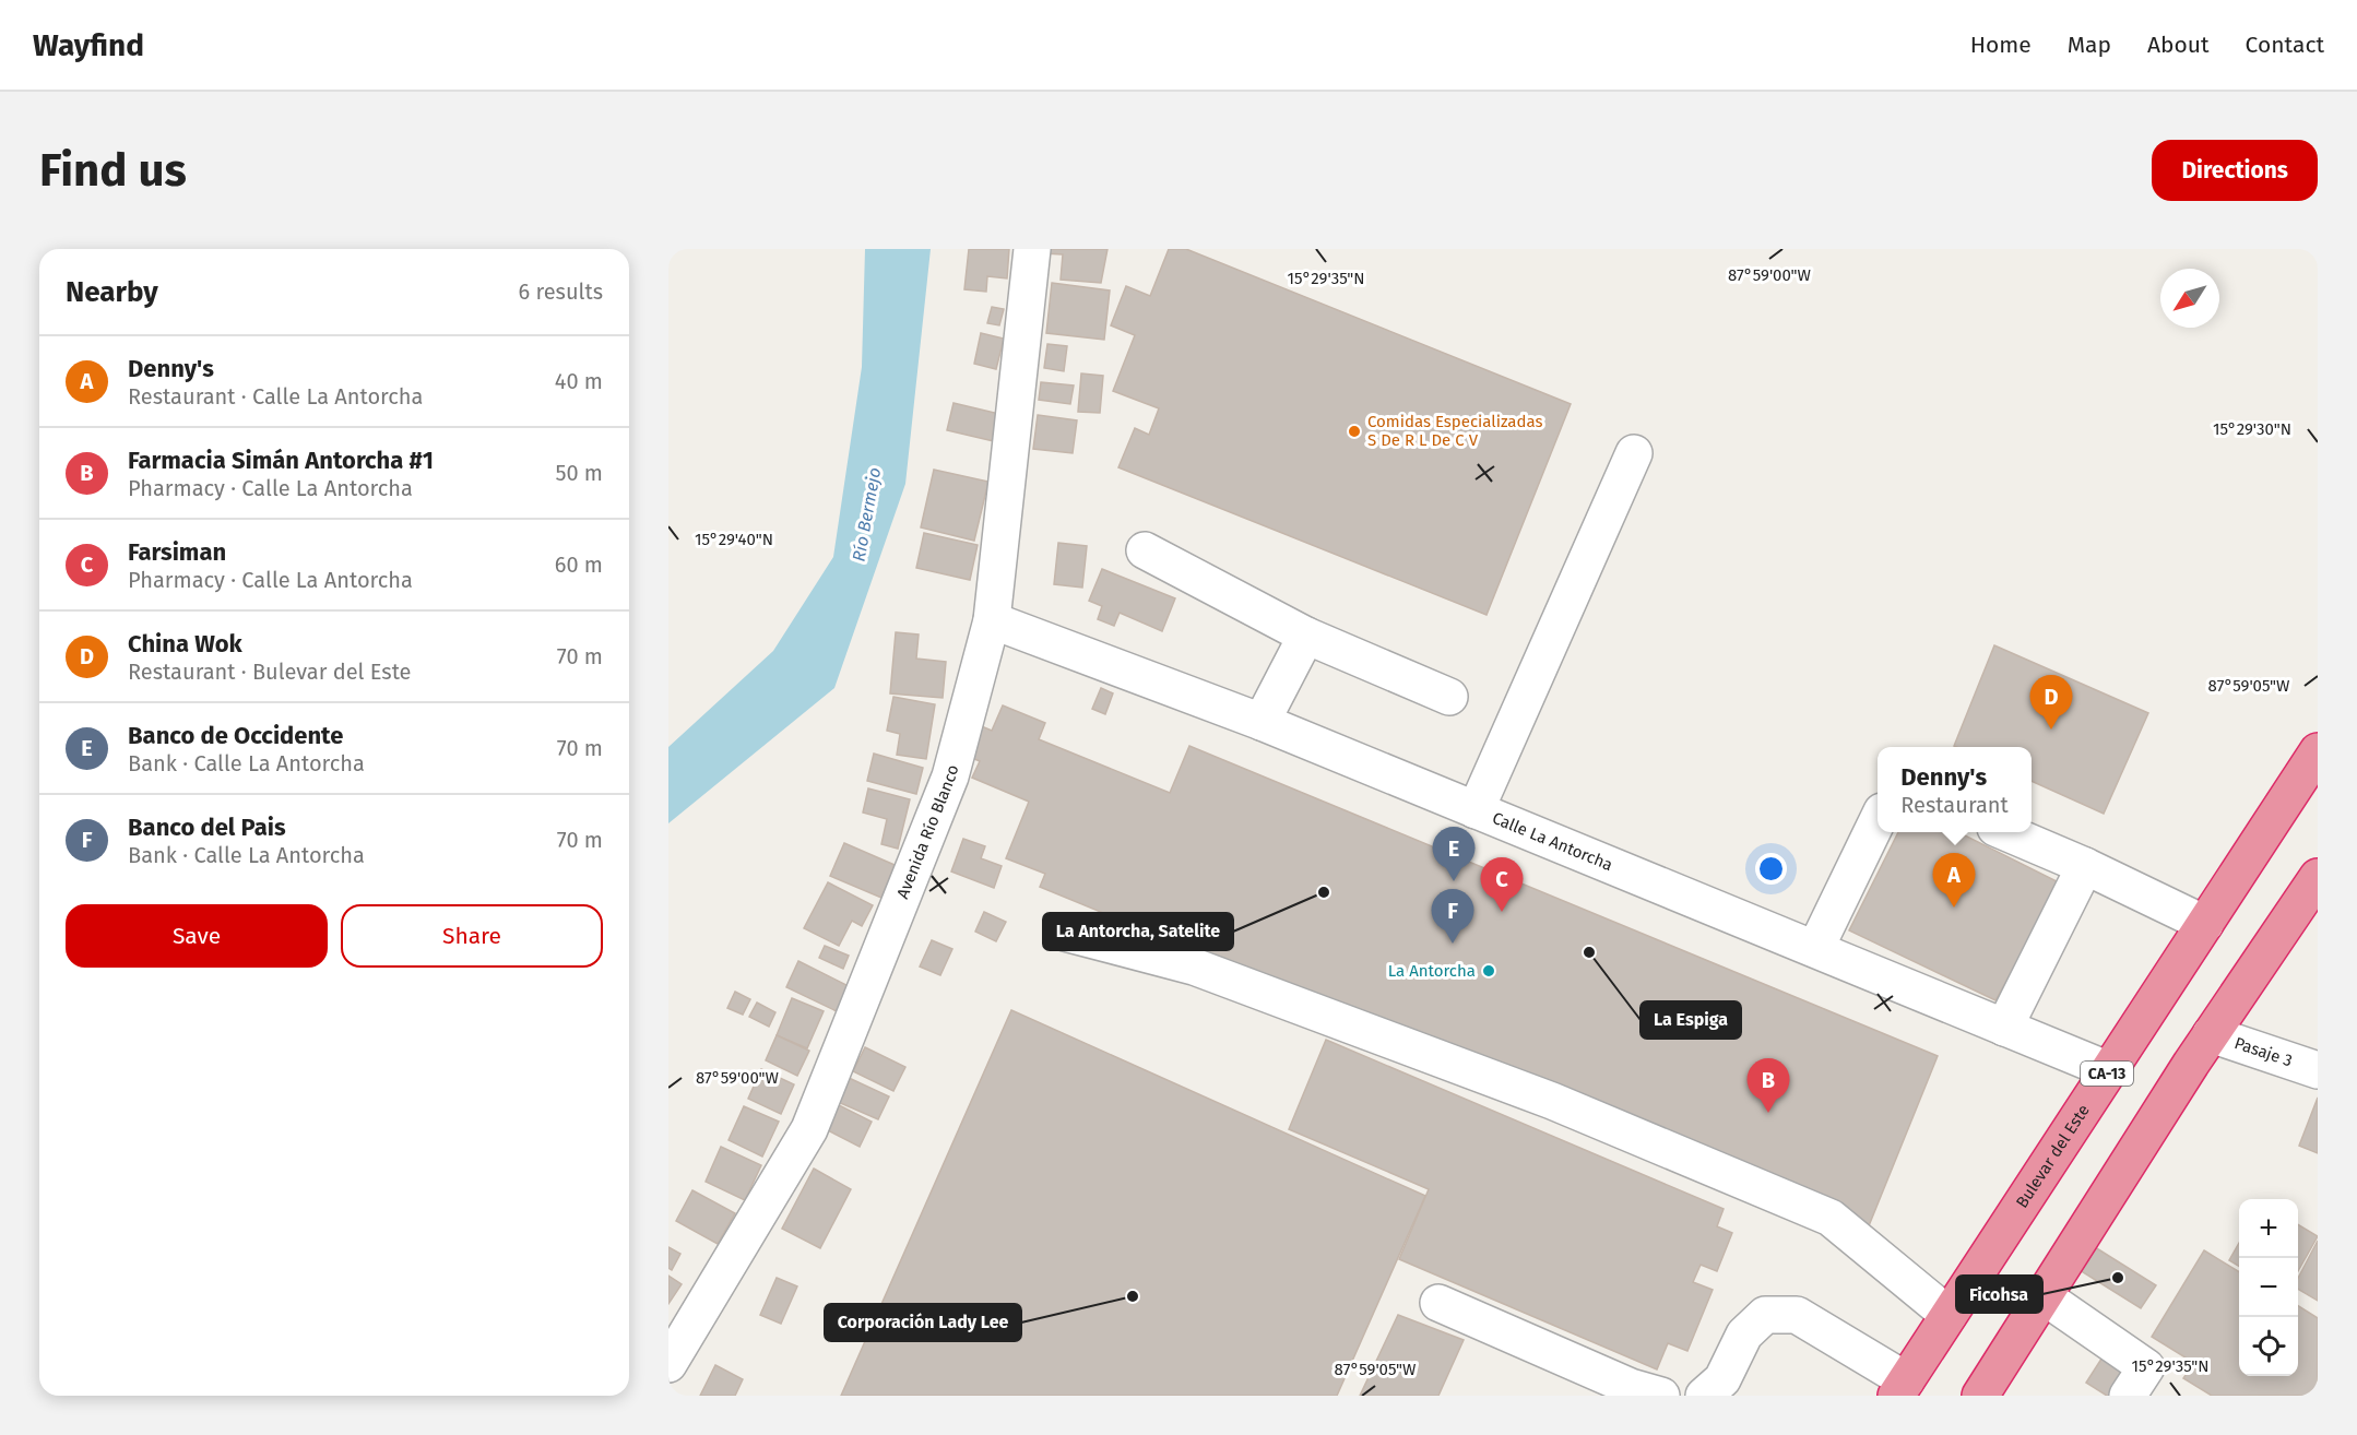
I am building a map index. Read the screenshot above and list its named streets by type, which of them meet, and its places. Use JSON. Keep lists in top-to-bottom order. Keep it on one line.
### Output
{"streets":{"highway":["CA-13","Bulevar del Este"],"street":["Avenida Río Blanco","Calle La Antorcha","Pasaje 3"]},"crossings":[["Avenida Río Blanco","Calle La Antorcha"],["Calle La Antorcha","Bulevar del Este"]],"water":["Río Bermejo"],"places":["Comidas Especializadas S De R L De C V","La Antorcha, Satelite","La Espiga","La Antorcha","Ficohsa","Corporación Lady Lee"],"north":"bottom left","page":{"header":"Wayfind","nav":["Home","Map","About","Contact"],"buttons":["Directions",["Save","Share"]],"title":"Find us","heading":["Nearby","6 results"],"list":[{"mark":"A","name":"Denny's","note":"Restaurant · Calle La Antorcha","value":"40 m"},{"mark":"B","name":"Farmacia Simán Antorcha #1","note":"Pharmacy · Calle La Antorcha","value":"50 m"},{"mark":"C","name":"Farsiman","note":"Pharmacy · Calle La Antorcha","value":"60 m"},{"mark":"D","name":"China Wok","note":"Restaurant · Bulevar del Este","value":"70 m"},{"mark":"E","name":"Banco de Occidente","note":"Bank · Calle La Antorcha","value":"70 m"},{"mark":"F","name":"Banco del Pais","note":"Bank · Calle La Antorcha","value":"70 m"}],"pins":["D","E","A","C","F","B"],"popup":["Denny's","Restaurant"],"map_buttons":["+","−"]},"coordinates":["87°59'00\"W","15°29'35\"N","15°29'30\"N","15°29'40\"N","87°59'05\"W"]}
